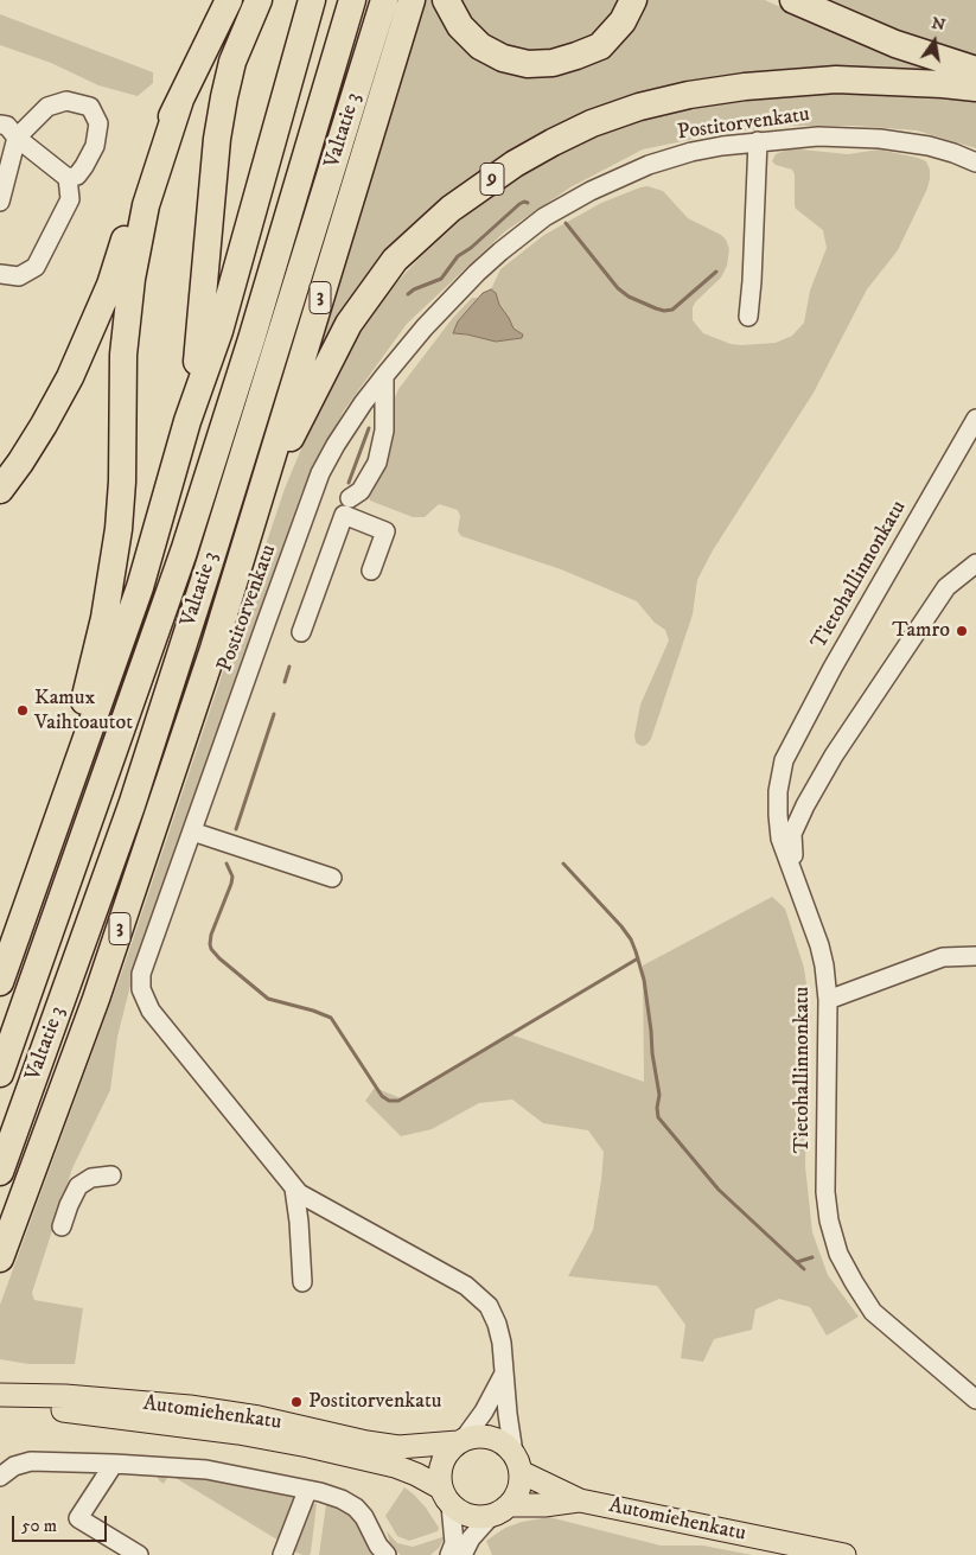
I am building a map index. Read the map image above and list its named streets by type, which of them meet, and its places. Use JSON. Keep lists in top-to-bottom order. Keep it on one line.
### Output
{"streets":{"highway":["Valtatie 3","9","3"],"main road":["Automiehenkatu"],"street":["Postitorvenkatu","Tietohallinnonkatu"]},"crossings":[["Postitorvenkatu","Automiehenkatu"],["9","3"]],"places":["Tamro","Kamux Vaihtoautot","Postitorvenkatu"],"scale_bar":"50 m","north":"top"}
